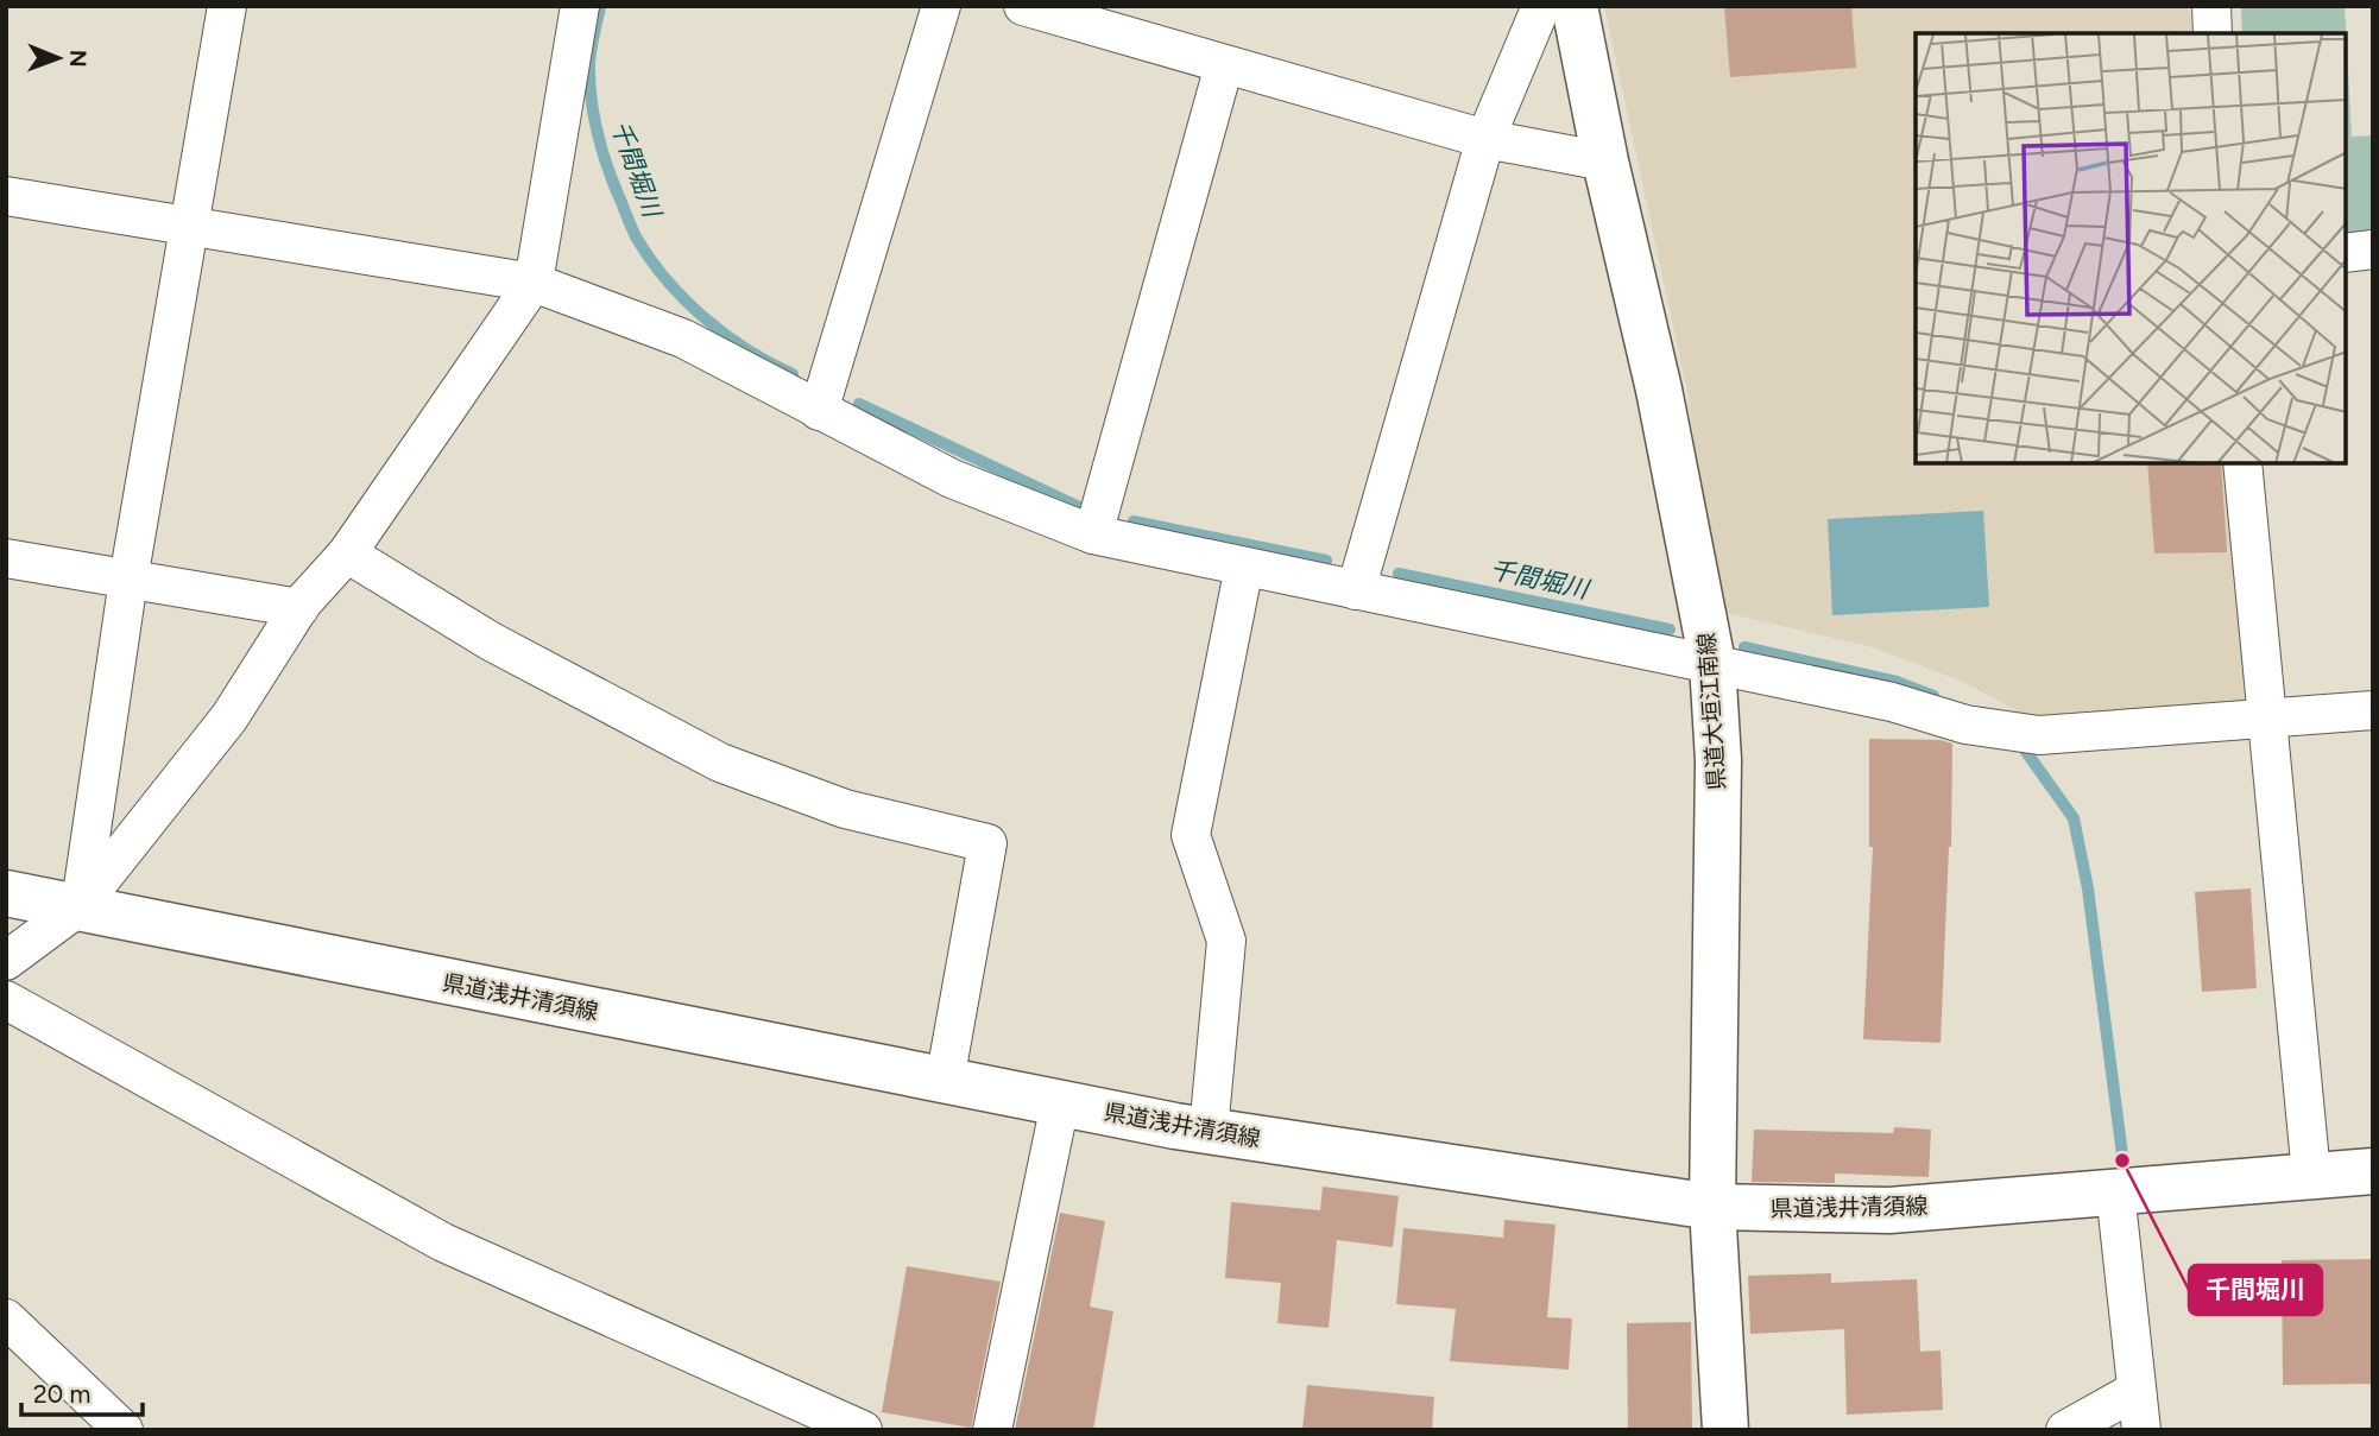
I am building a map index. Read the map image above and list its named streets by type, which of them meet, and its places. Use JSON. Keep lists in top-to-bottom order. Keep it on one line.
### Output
{"streets":{"main road":["県道大垣江南線","県道浅井清須線"]},"crossings":[["県道大垣江南線","県道浅井清須線"]],"water":["千間堀川"],"places":["千間堀川"],"scale_bar":"20 m","north":"right"}
